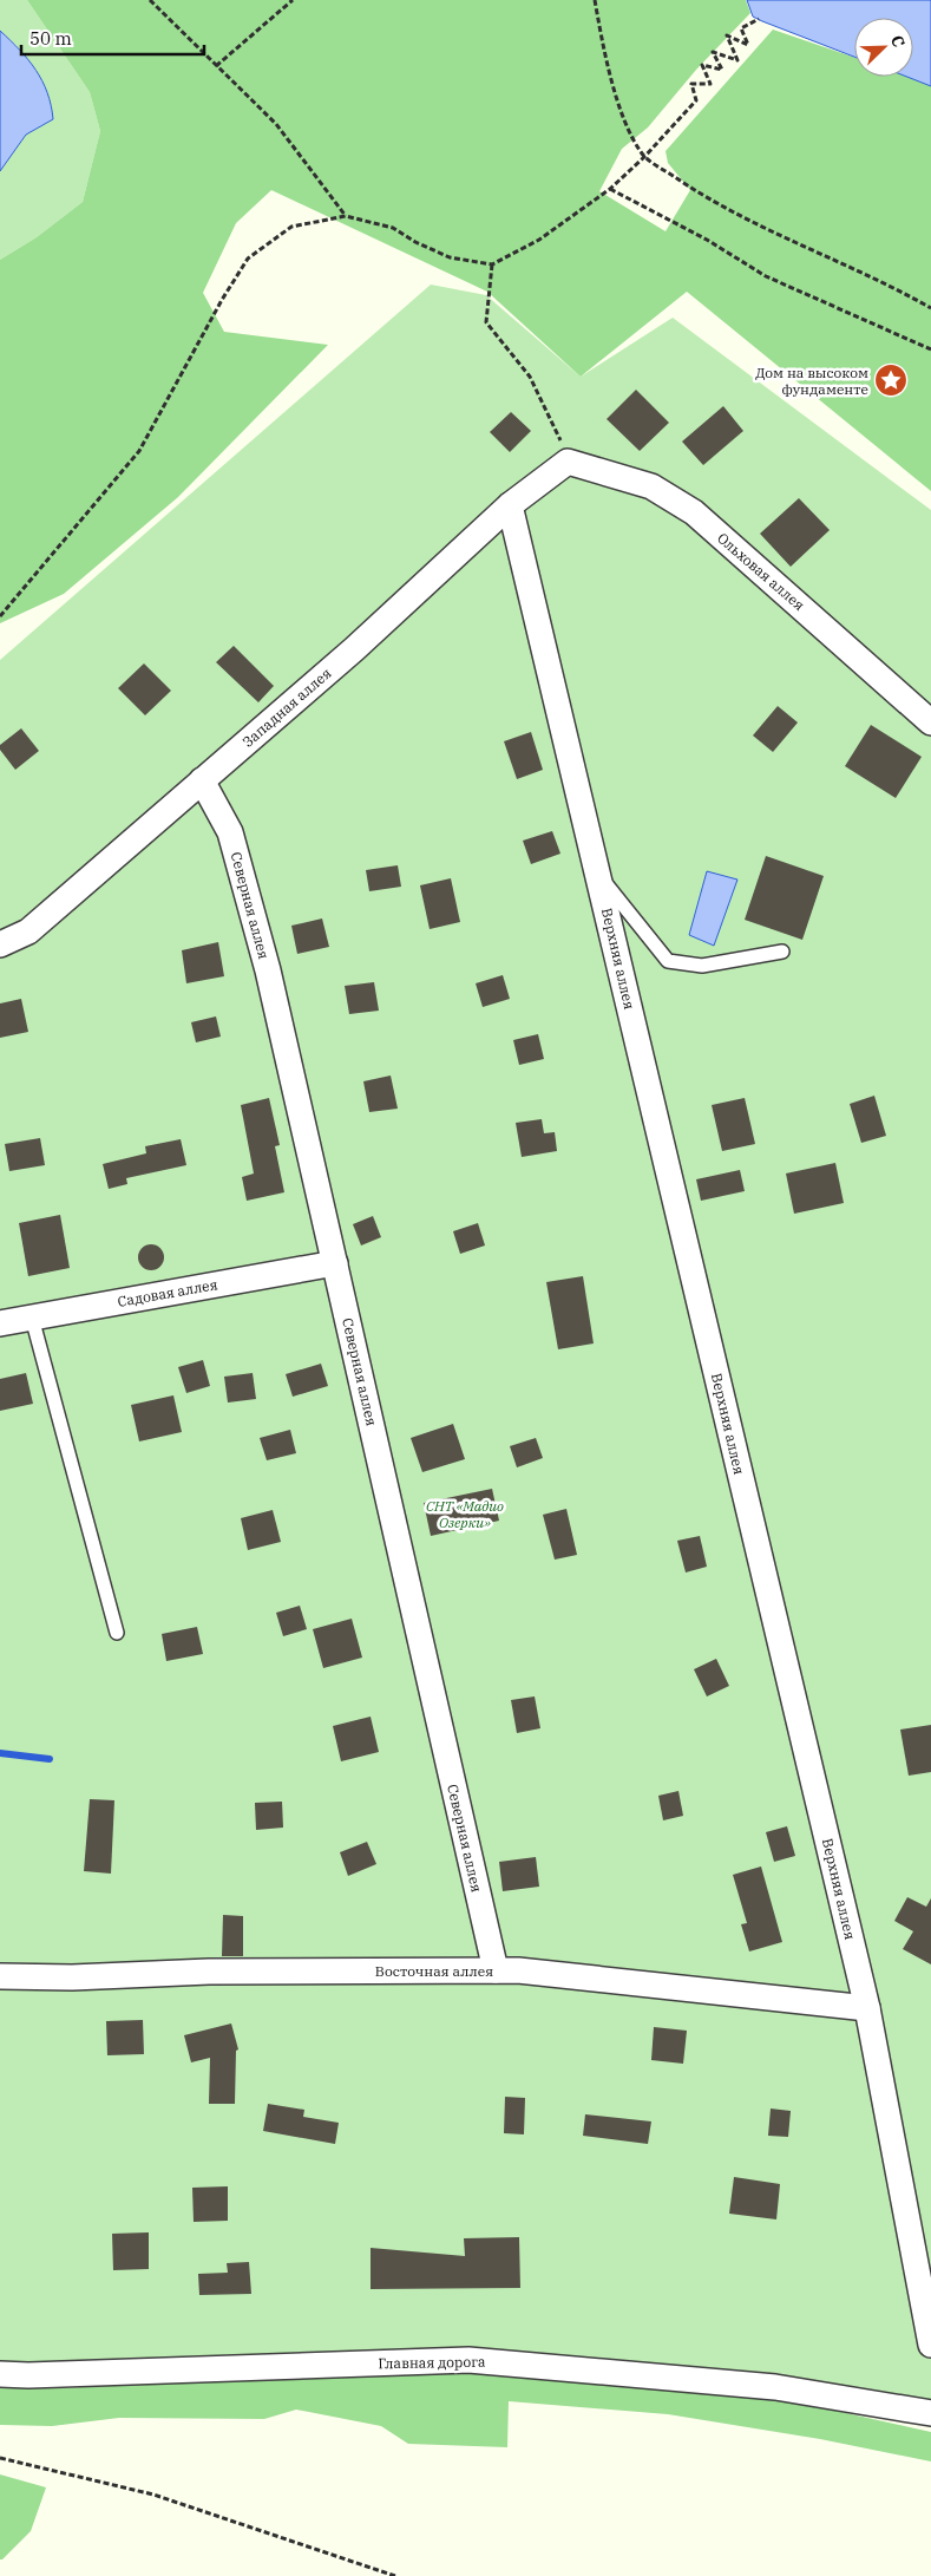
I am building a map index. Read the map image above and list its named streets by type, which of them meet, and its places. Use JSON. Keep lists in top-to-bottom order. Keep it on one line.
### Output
{"streets":{"street":["Ольховая аллея","Западная аллея","Северная аллея","Верхняя аллея","Садовая аллея","Восточная аллея","Главная дорога"]},"crossings":[["Ольховая аллея","Западная аллея"],["Западная аллея","Северная аллея"],["Западная аллея","Верхняя аллея"],["Северная аллея","Садовая аллея"],["Северная аллея","Восточная аллея"],["Верхняя аллея","Восточная аллея"]],"parks":["СНТ «Мадио Озерки»"],"places":{"place":["Дом на высоком фундаменте"]},"scale_bar":"50 m","north":"top right"}
